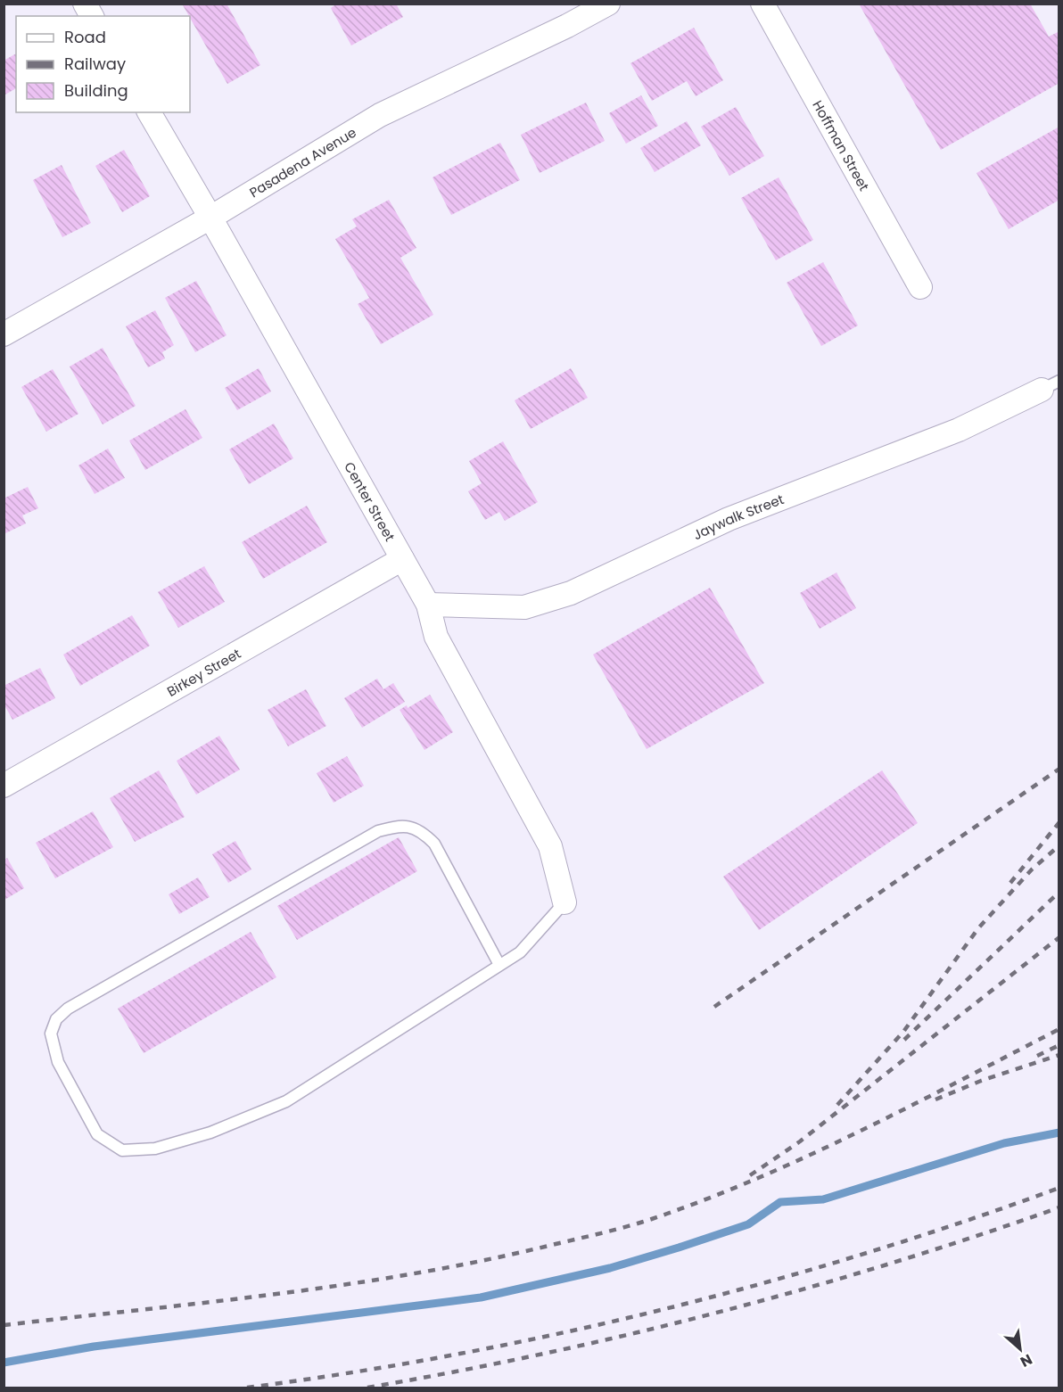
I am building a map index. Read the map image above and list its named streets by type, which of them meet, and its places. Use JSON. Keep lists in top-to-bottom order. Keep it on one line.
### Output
{"streets":{"street":["Hoffman Street","Pasadena Avenue","Center Street","Jaywalk Street","Birkey Street"]},"crossings":[["Pasadena Avenue","Center Street"],["Center Street","Jaywalk Street"],["Center Street","Birkey Street"]],"legend":["Road","Railway","Building"],"north":"bottom right"}
